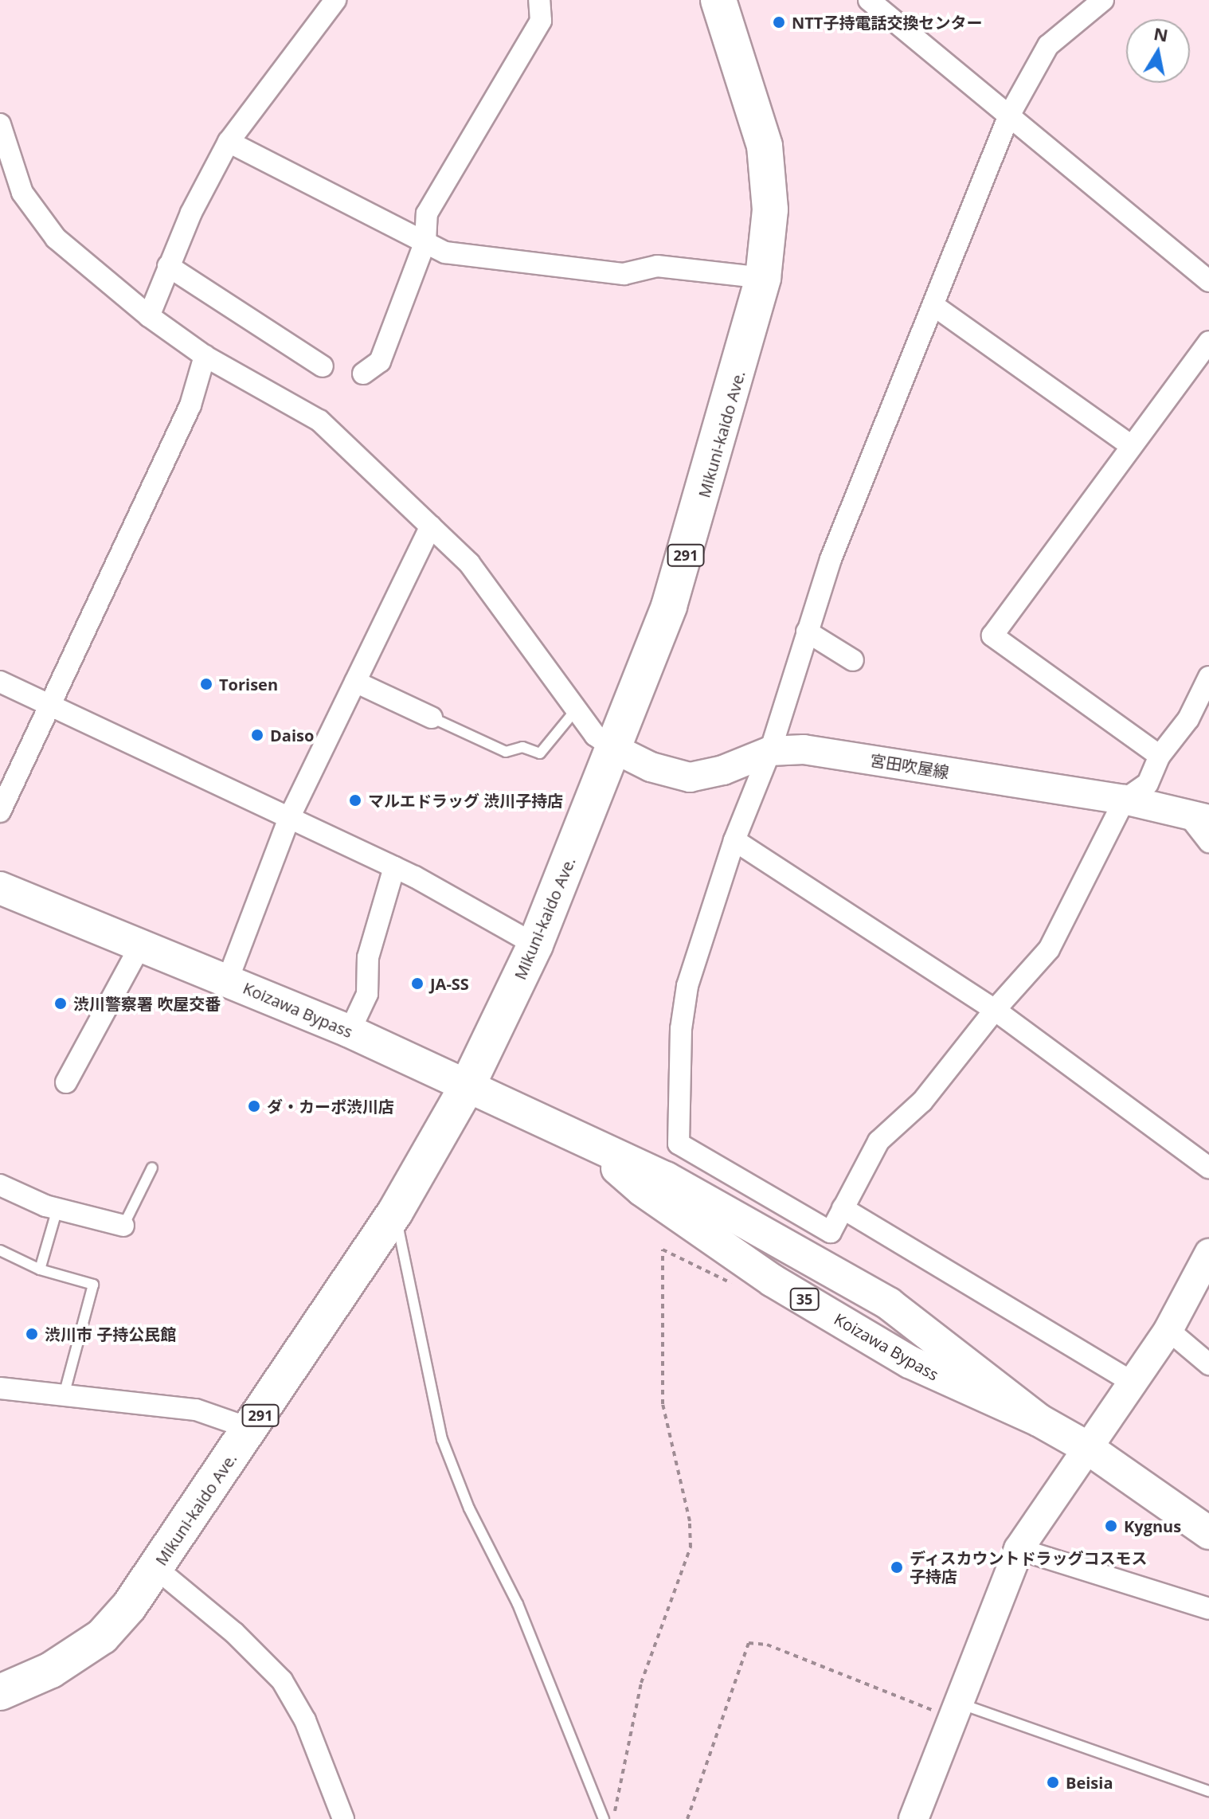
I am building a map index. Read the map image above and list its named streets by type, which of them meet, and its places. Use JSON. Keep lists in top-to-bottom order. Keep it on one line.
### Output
{"streets":{"highway":["Mikuni-kaido Ave.","291"],"main road":["Koizawa Bypass","35"],"street":["宮田吹屋線"]},"crossings":[["Mikuni-kaido Ave.","宮田吹屋線"],["Mikuni-kaido Ave.","Koizawa Bypass"]],"places":["NTT子持電話交換センター","Torisen","Daiso","マルエドラッグ 渋川子持店","JA-SS","渋川警察署 吹屋交番","ダ・カーポ渋川店","渋川市 子持公民館","Kygnus","ディスカウントドラッグコスモス 子持店","Beisia"],"north":"top"}
